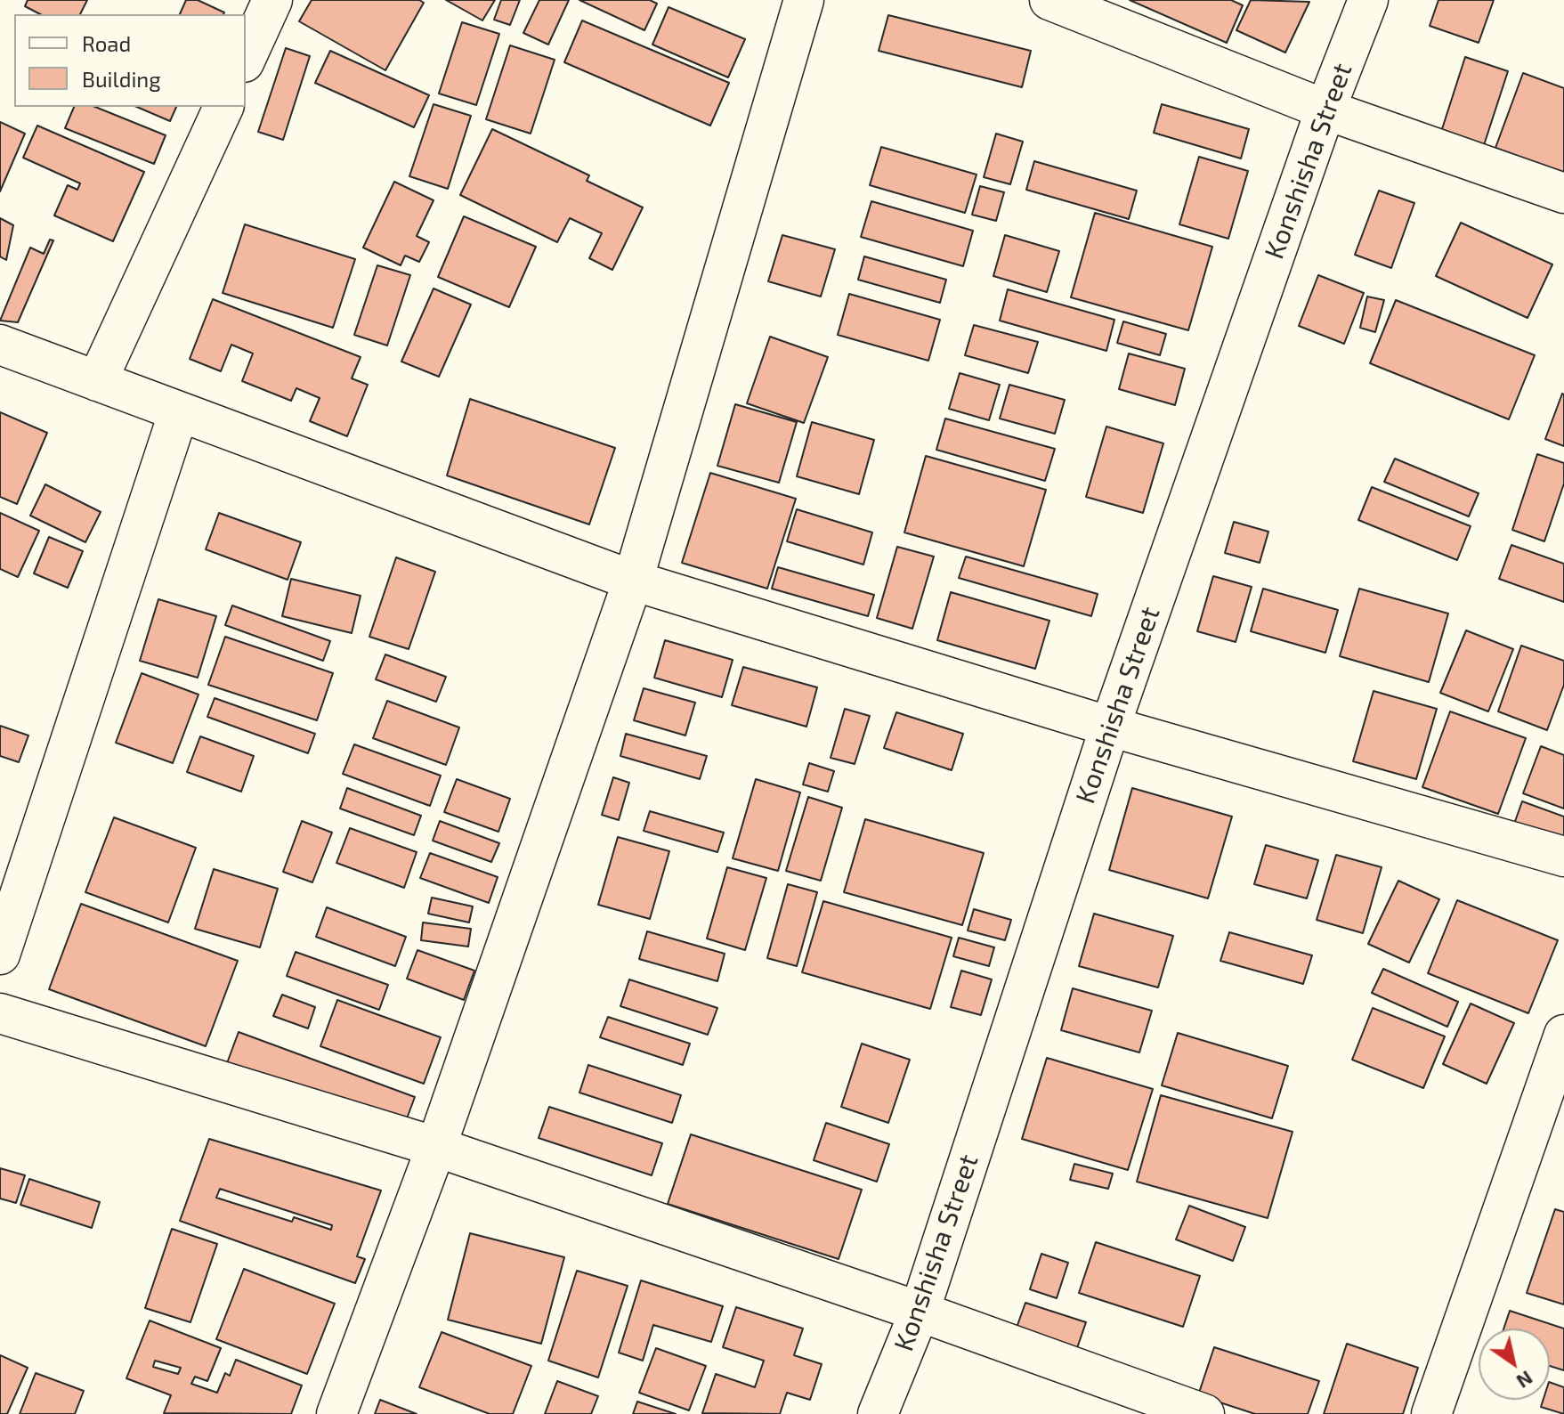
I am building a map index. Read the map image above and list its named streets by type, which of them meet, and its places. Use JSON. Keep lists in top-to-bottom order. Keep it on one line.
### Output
{"streets":{"street":["Konshisha Street"]},"legend":["Road","Building"],"north":"bottom right"}
